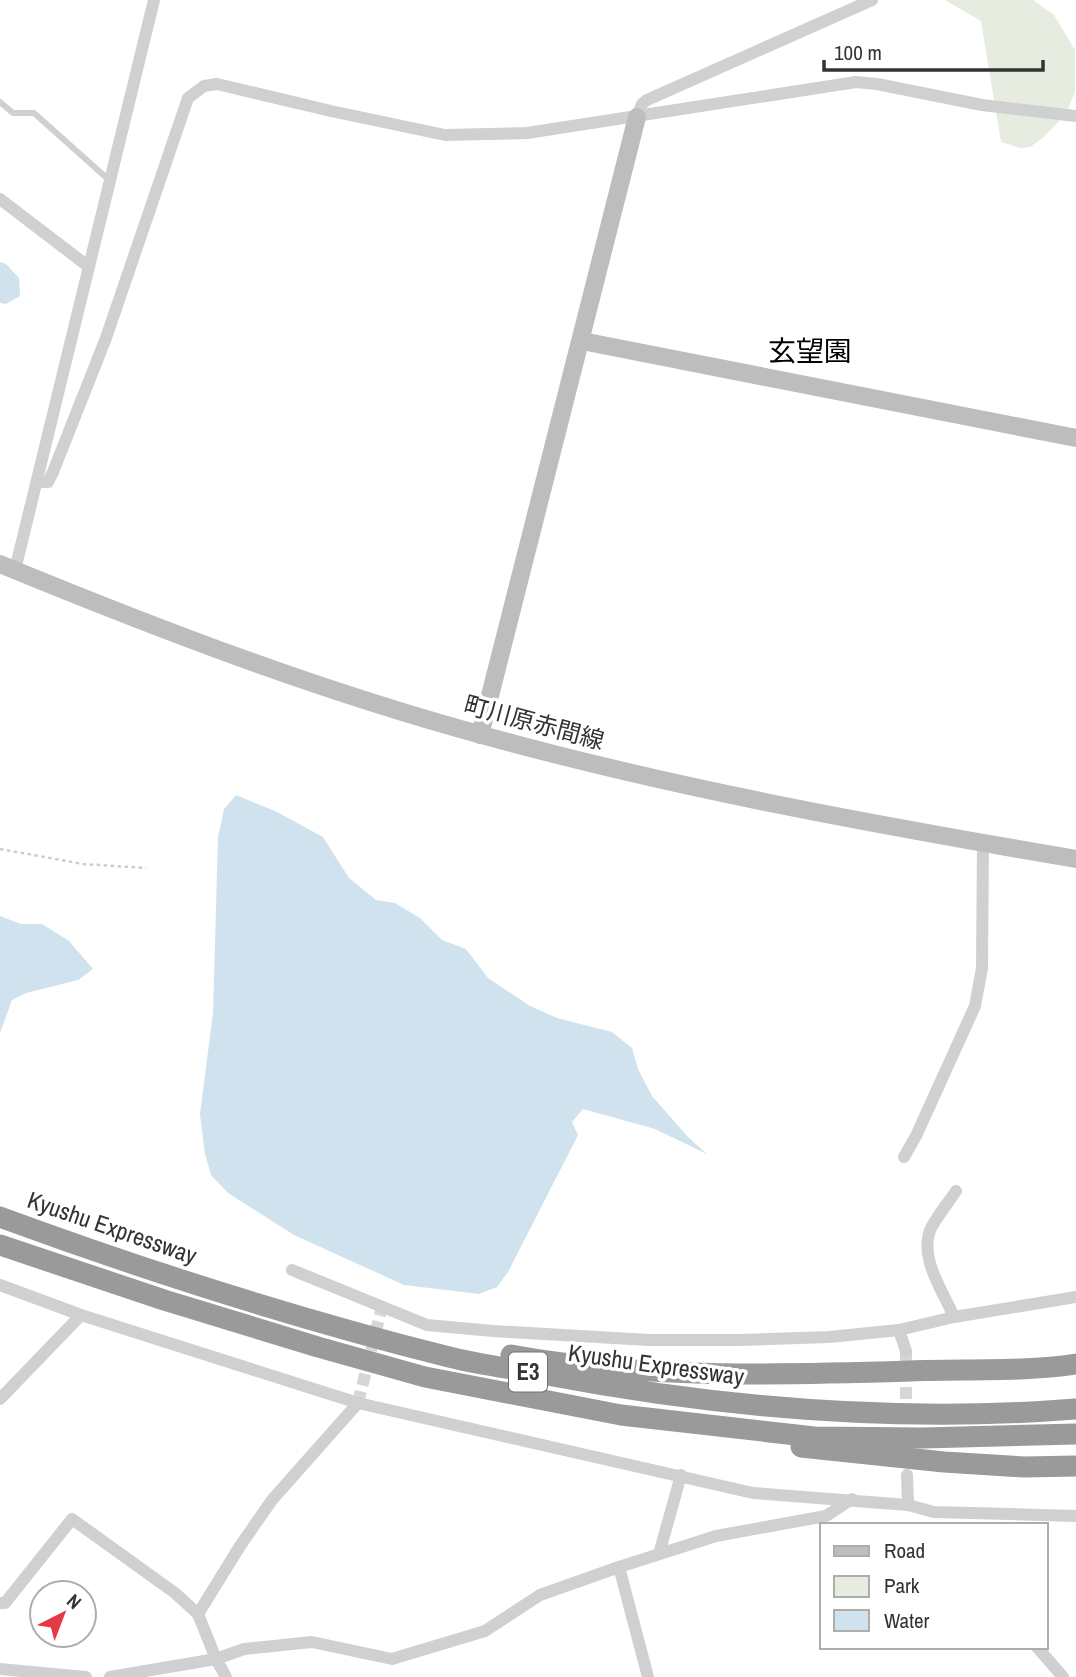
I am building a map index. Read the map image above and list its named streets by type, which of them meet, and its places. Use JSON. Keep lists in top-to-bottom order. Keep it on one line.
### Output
{"streets":{"highway":["Kyushu Expressway","E3"],"street":["町川原赤間線"]},"districts":["玄望園"],"legend":["Road","Park","Water"],"scale_bar":"100 m","north":"top right"}
